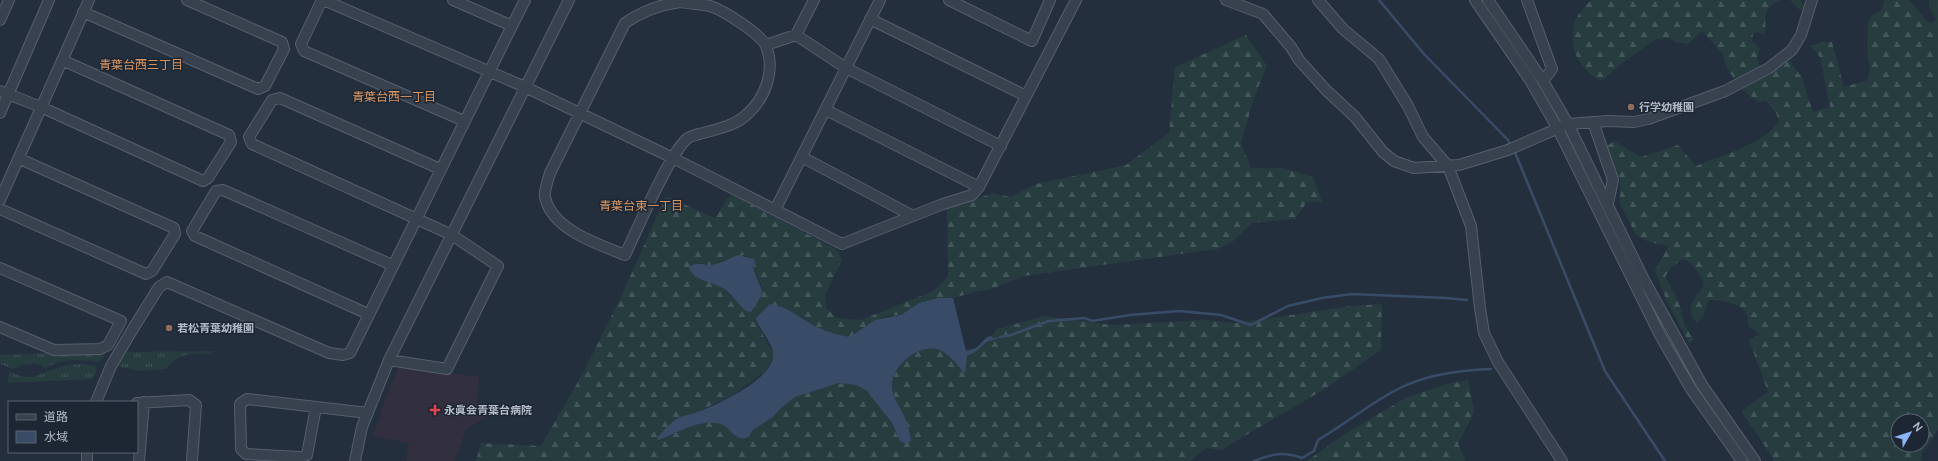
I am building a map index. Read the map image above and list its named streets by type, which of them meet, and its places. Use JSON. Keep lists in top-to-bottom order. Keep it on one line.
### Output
{"districts":["青葉台西三丁目","青葉台西一丁目","青葉台東一丁目"],"places":{"other":["行学幼稚園","若松青葉幼稚園"],"health":["永眞会青葉台病院"]},"legend":["道路","水域"],"north":"top right"}
